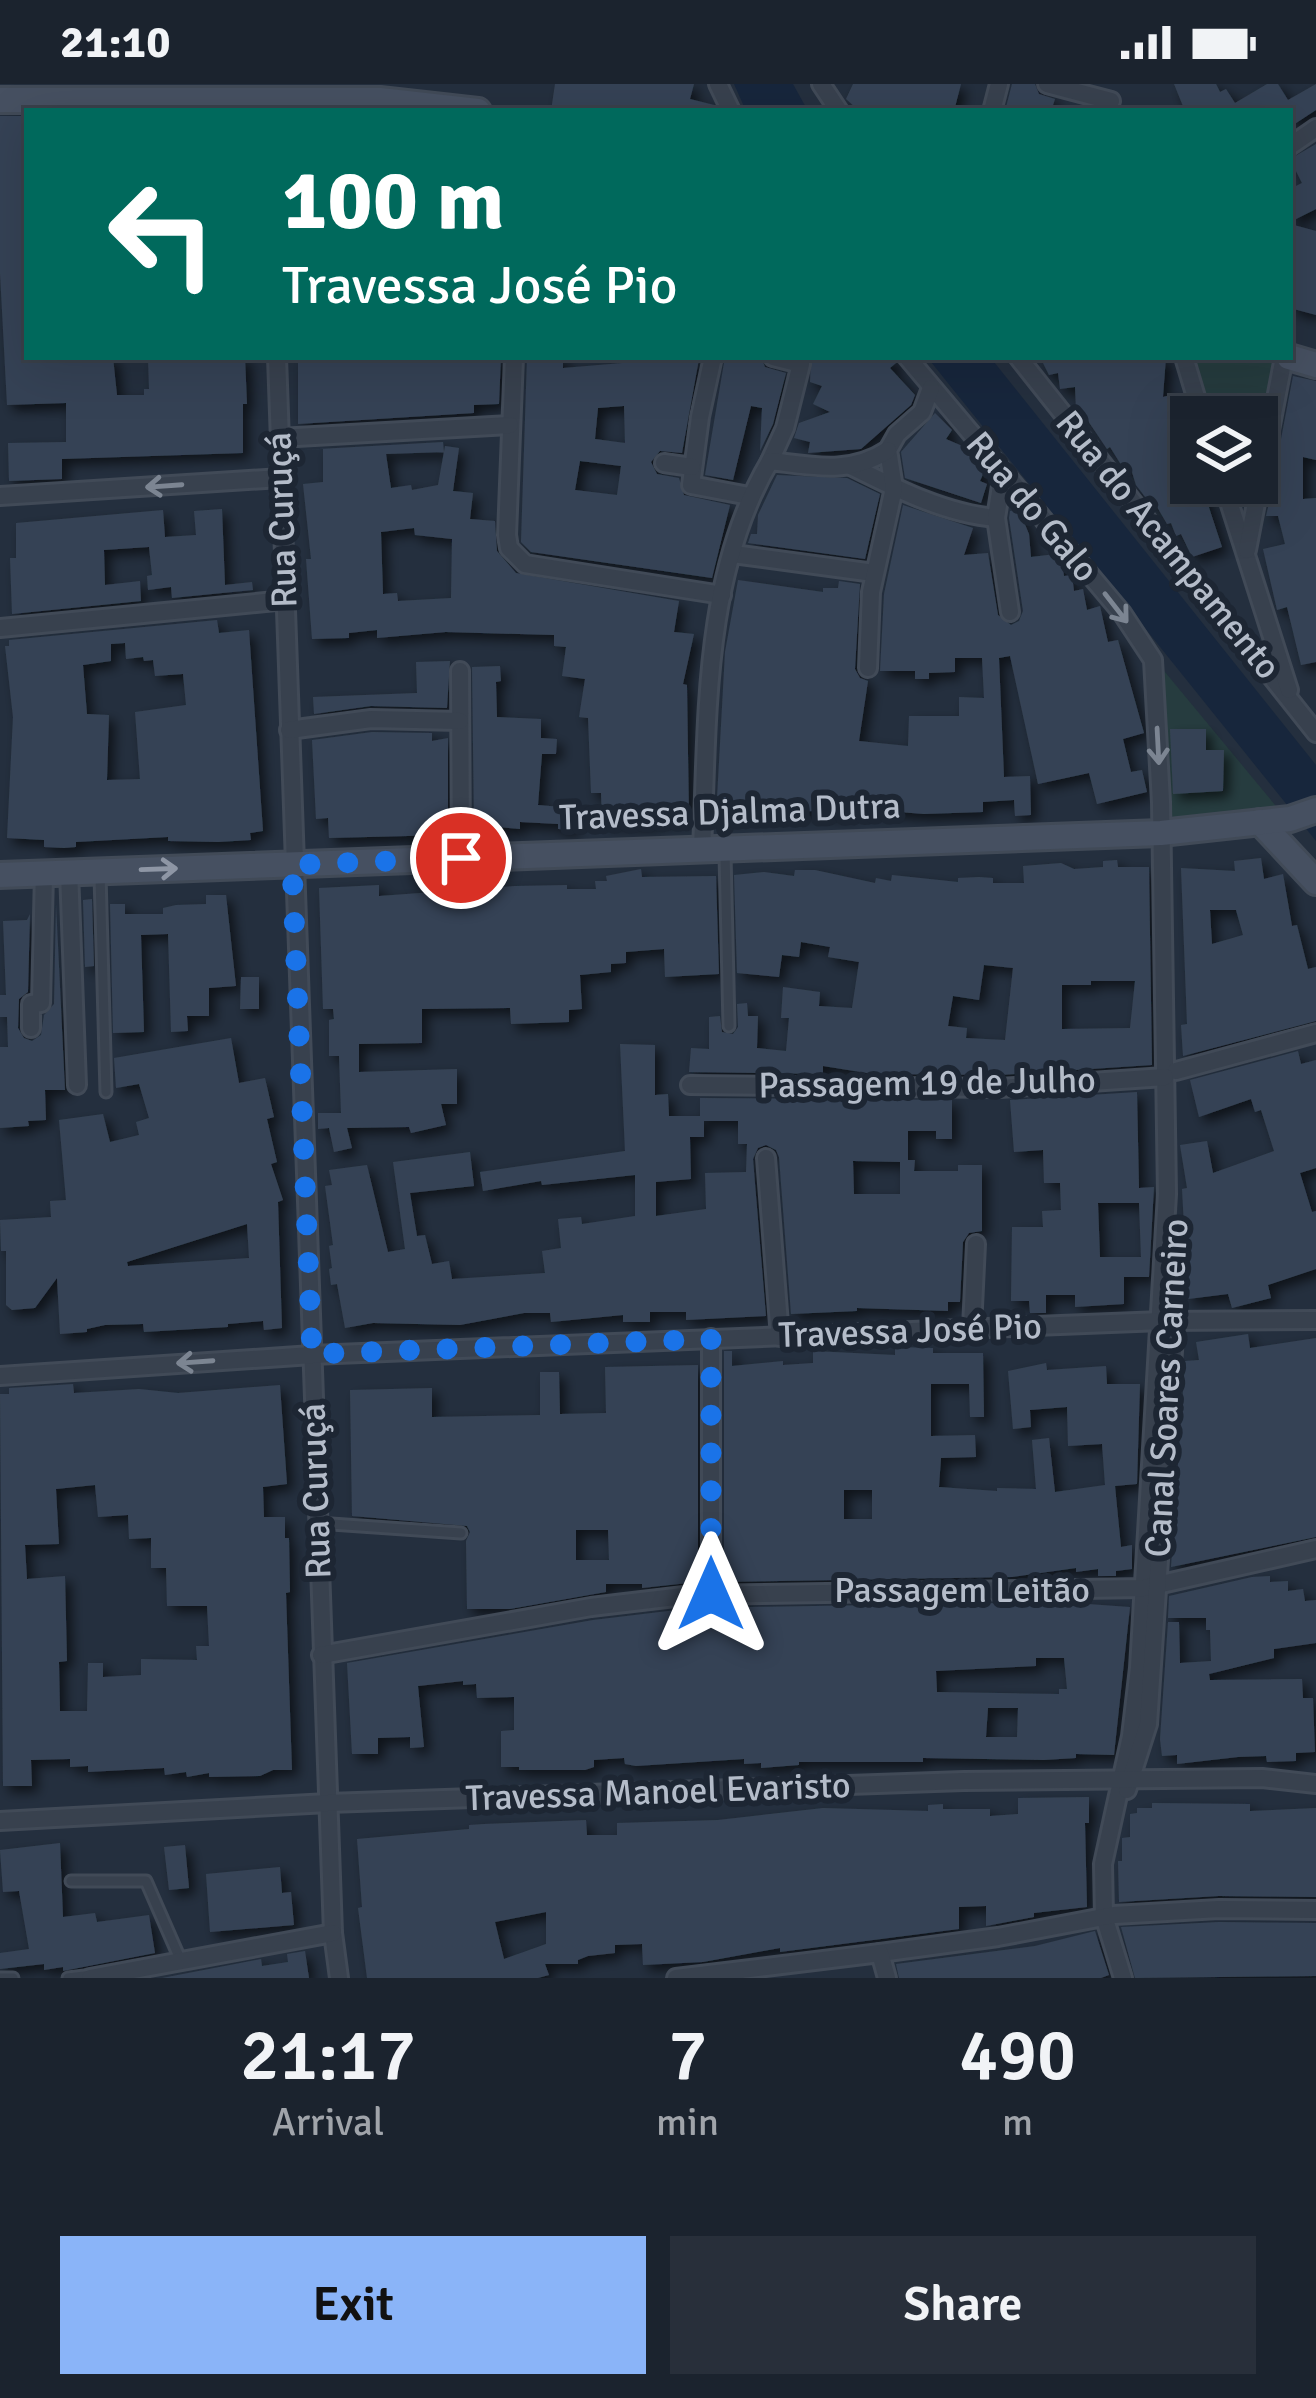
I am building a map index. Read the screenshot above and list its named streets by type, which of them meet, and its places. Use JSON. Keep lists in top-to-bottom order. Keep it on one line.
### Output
{"streets":{"street":["Rua do Galo","Rua Curuçá","Rua do Acampamento","Travessa Djalma Dutra","Passagem 19 de Julho","Travessa José Pio","Canal Soares Carneiro","Passagem Leitão","Travessa Manoel Evaristo"]},"crossings":[["Rua do Galo","Canal Soares Carneiro"],["Rua Curuçá","Travessa Djalma Dutra"],["Rua Curuçá","Travessa José Pio"],["Rua Curuçá","Passagem Leitão"],["Rua Curuçá","Travessa Manoel Evaristo"],["Travessa Djalma Dutra","Canal Soares Carneiro"],["Passagem 19 de Julho","Canal Soares Carneiro"],["Travessa José Pio","Canal Soares Carneiro"],["Canal Soares Carneiro","Passagem Leitão"],["Canal Soares Carneiro","Travessa Manoel Evaristo"]],"page":{"status":"21:10","turn":["100 m","Travessa José Pio"],"eta":["21:17","Arrival","7","min","490","m"],"buttons":["Exit","Share"]}}
